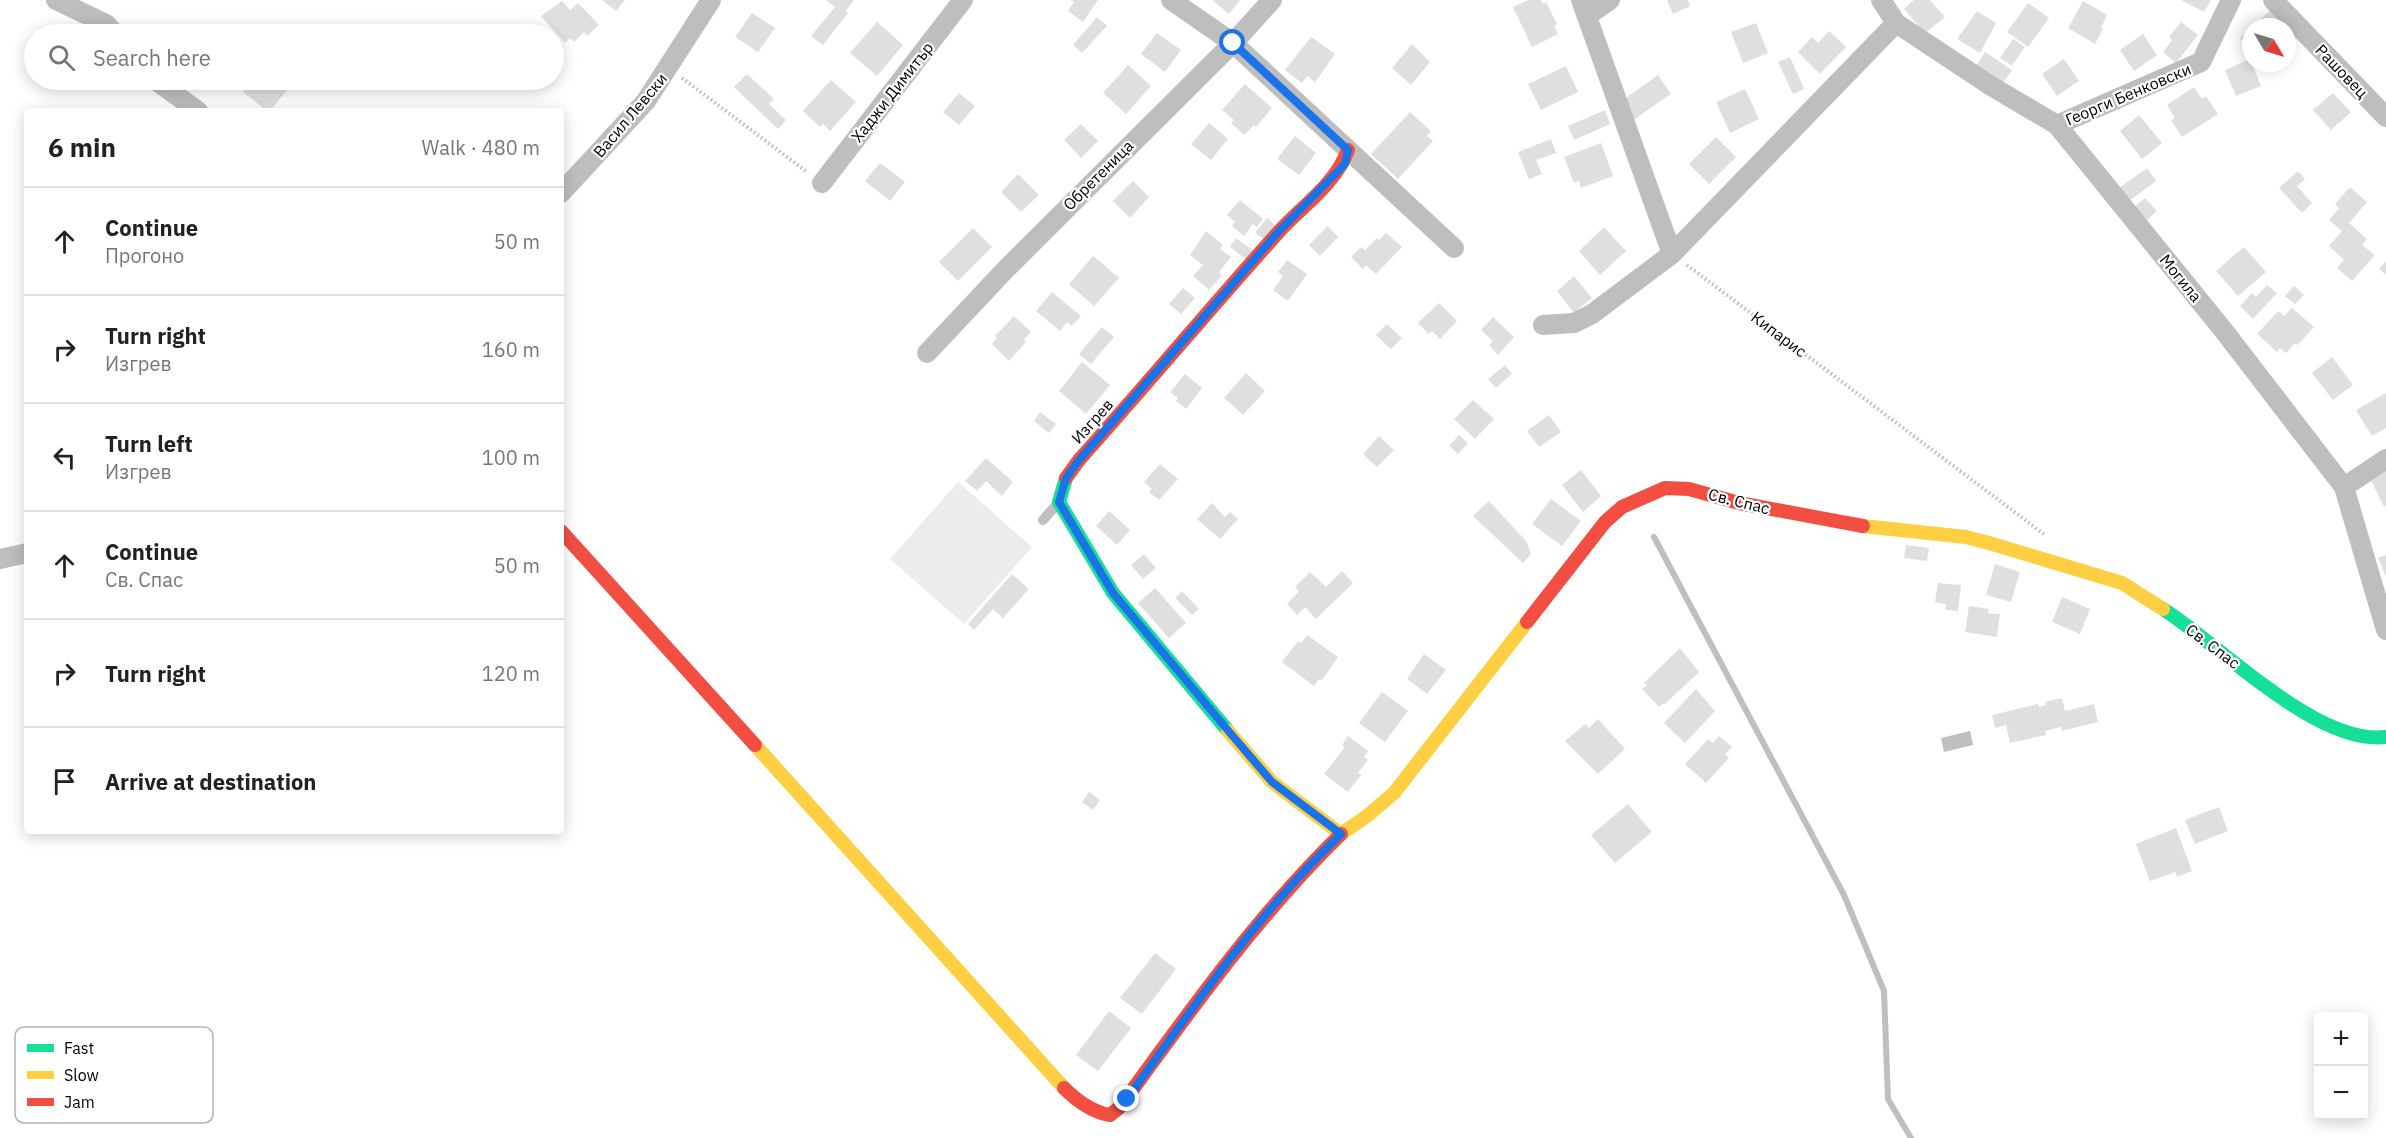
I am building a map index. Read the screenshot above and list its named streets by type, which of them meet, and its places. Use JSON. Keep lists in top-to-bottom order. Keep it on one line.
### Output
{"streets":{"street":["Рашовец","Хаджи Димитър","Георги Бенковски","Васил Левски","Обретеница","Могила","Изгрев","Св. Спас"],"path":["Кипарис"]},"crossings":[["Георги Бенковски","Могила"]],"legend":["Fast","Slow","Jam"],"north":"bottom right","page":{"search":"Search here","heading":["6 min","Walk · 480 m"],"list":[["Continue","Прогоно","50 m"],["Turn right","Изгрев","160 m"],["Turn left","Изгрев","100 m"],["Continue","Св. Спас","50 m"],["Turn right","120 m"],"Arrive at destination"],"map_buttons":["+","−"]}}
